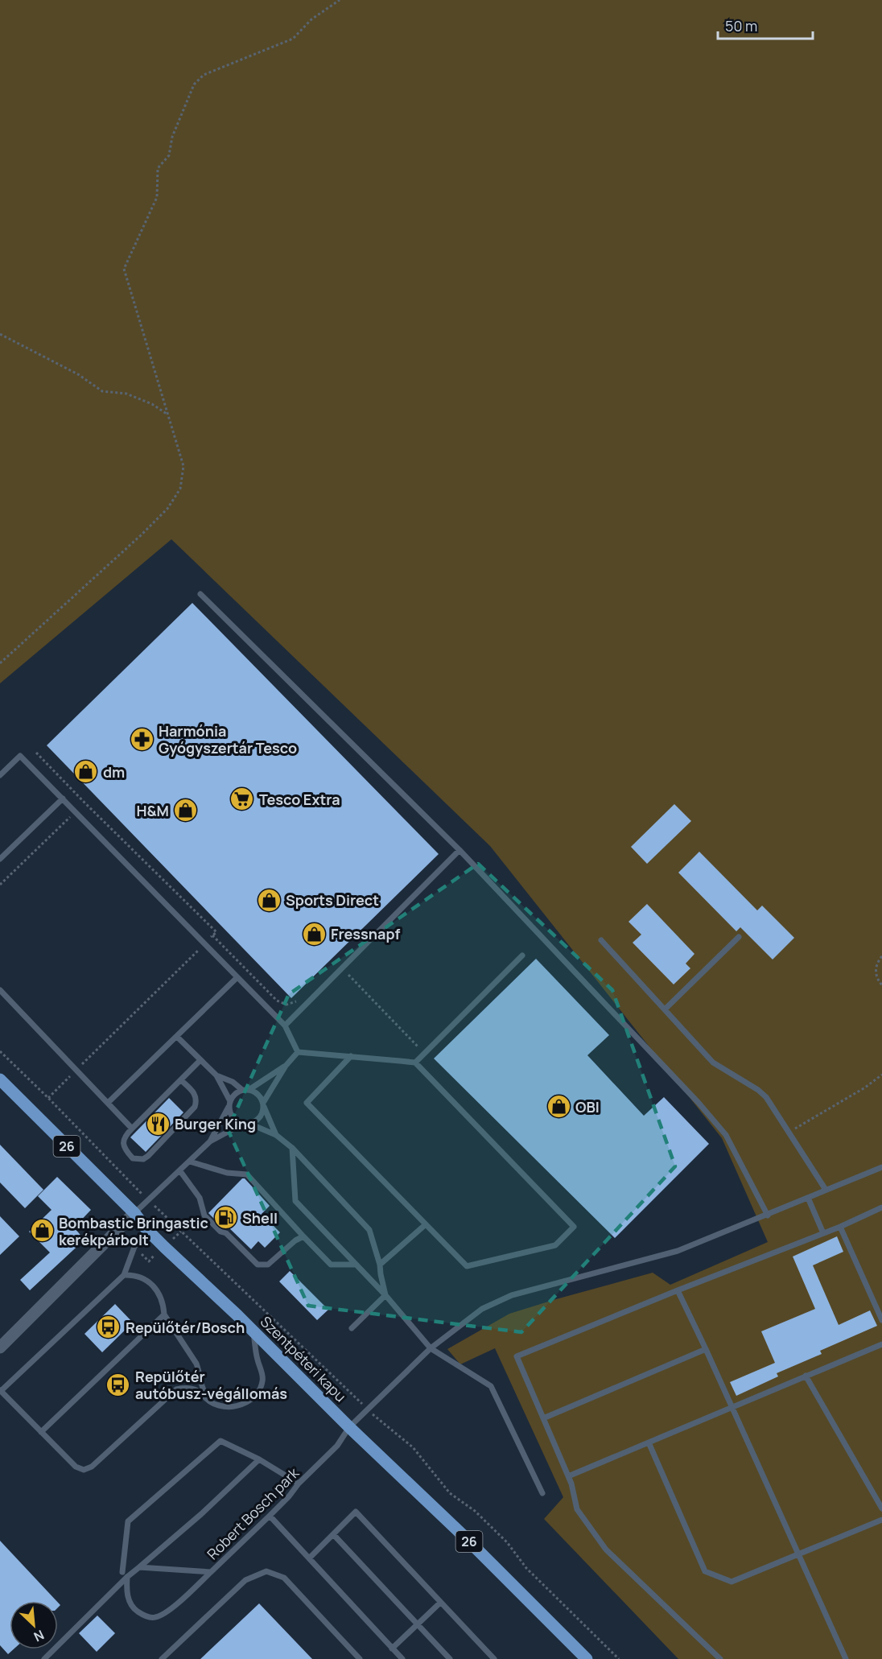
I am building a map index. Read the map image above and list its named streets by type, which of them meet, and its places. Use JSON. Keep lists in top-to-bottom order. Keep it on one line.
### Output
{"streets":{"main road":["26","Szentpéteri kapu"],"lane":["Robert Bosch park"]},"crossings":[["Szentpéteri kapu","Robert Bosch park"]],"places":{"pharmacy":["Harmónia Gyógyszertár Tesco"],"shop":["dm","H&M","Sports Direct","Fressnapf","OBI","Bombastic Bringastic kerékpárbolt"],"supermarket":["Tesco Extra"],"restaurant":["Burger King"],"fuel station":["Shell"],"bus stop":["Repülőtér/Bosch","Repülőtér autóbusz-végállomás"]},"scale_bar":"50 m","north":"bottom right"}
